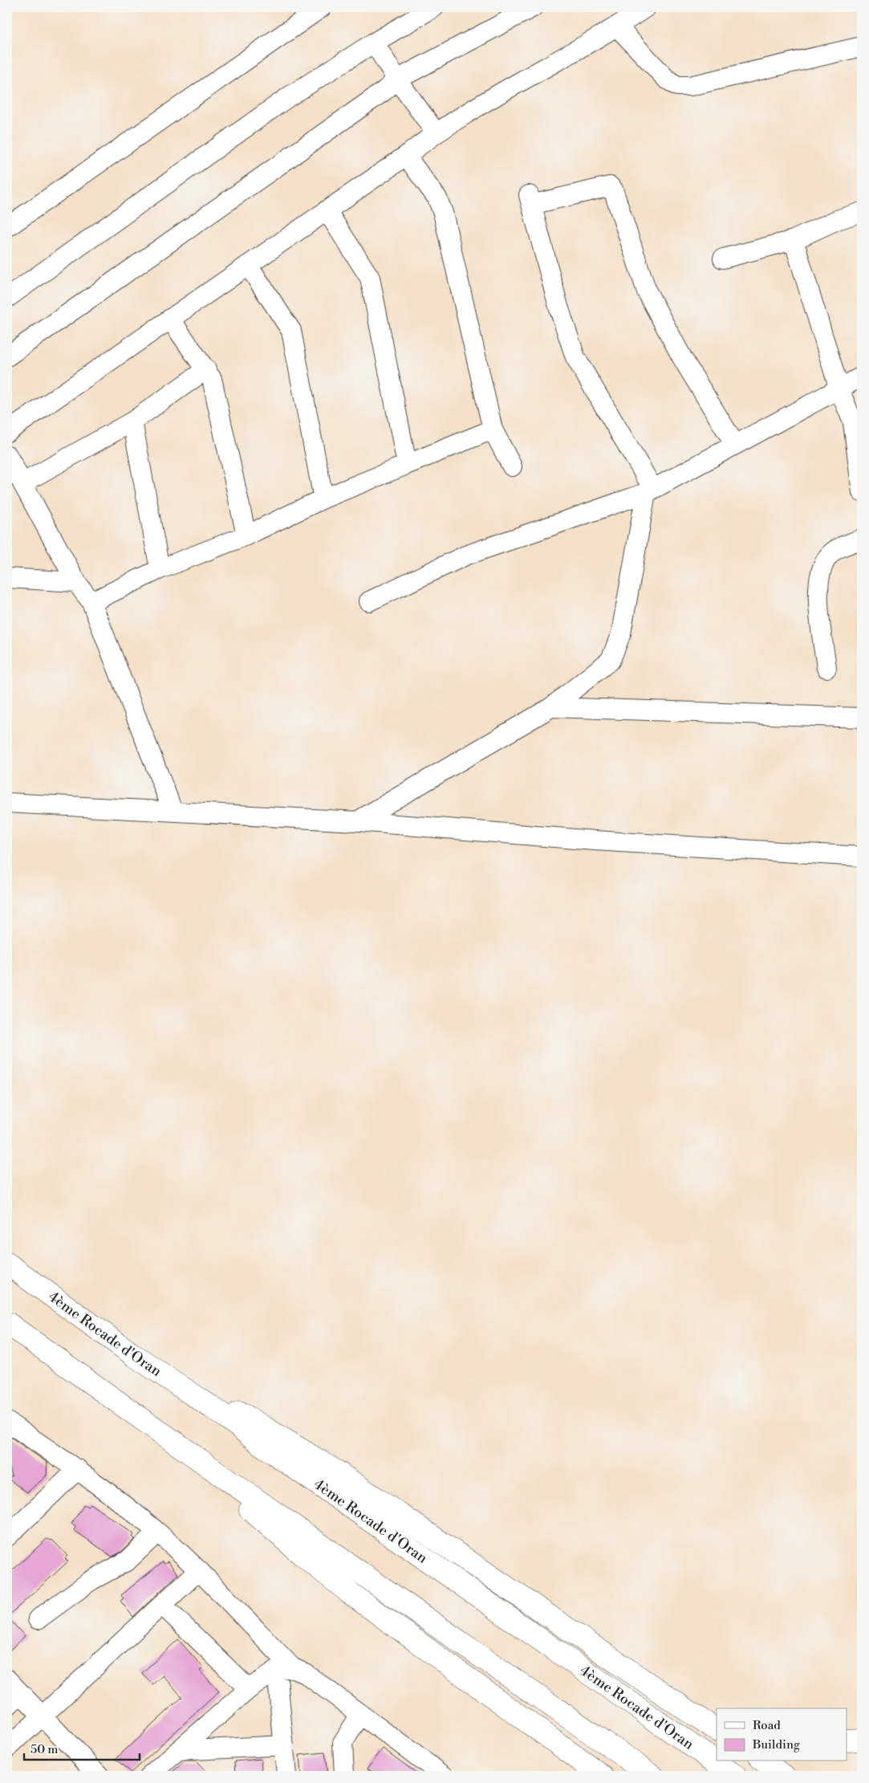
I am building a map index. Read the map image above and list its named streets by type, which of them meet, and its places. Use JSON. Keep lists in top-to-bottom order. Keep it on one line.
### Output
{"streets":{"highway":["4ème Rocade d'Oran"]},"legend":["Road","Building"],"scale_bar":"50 m"}
